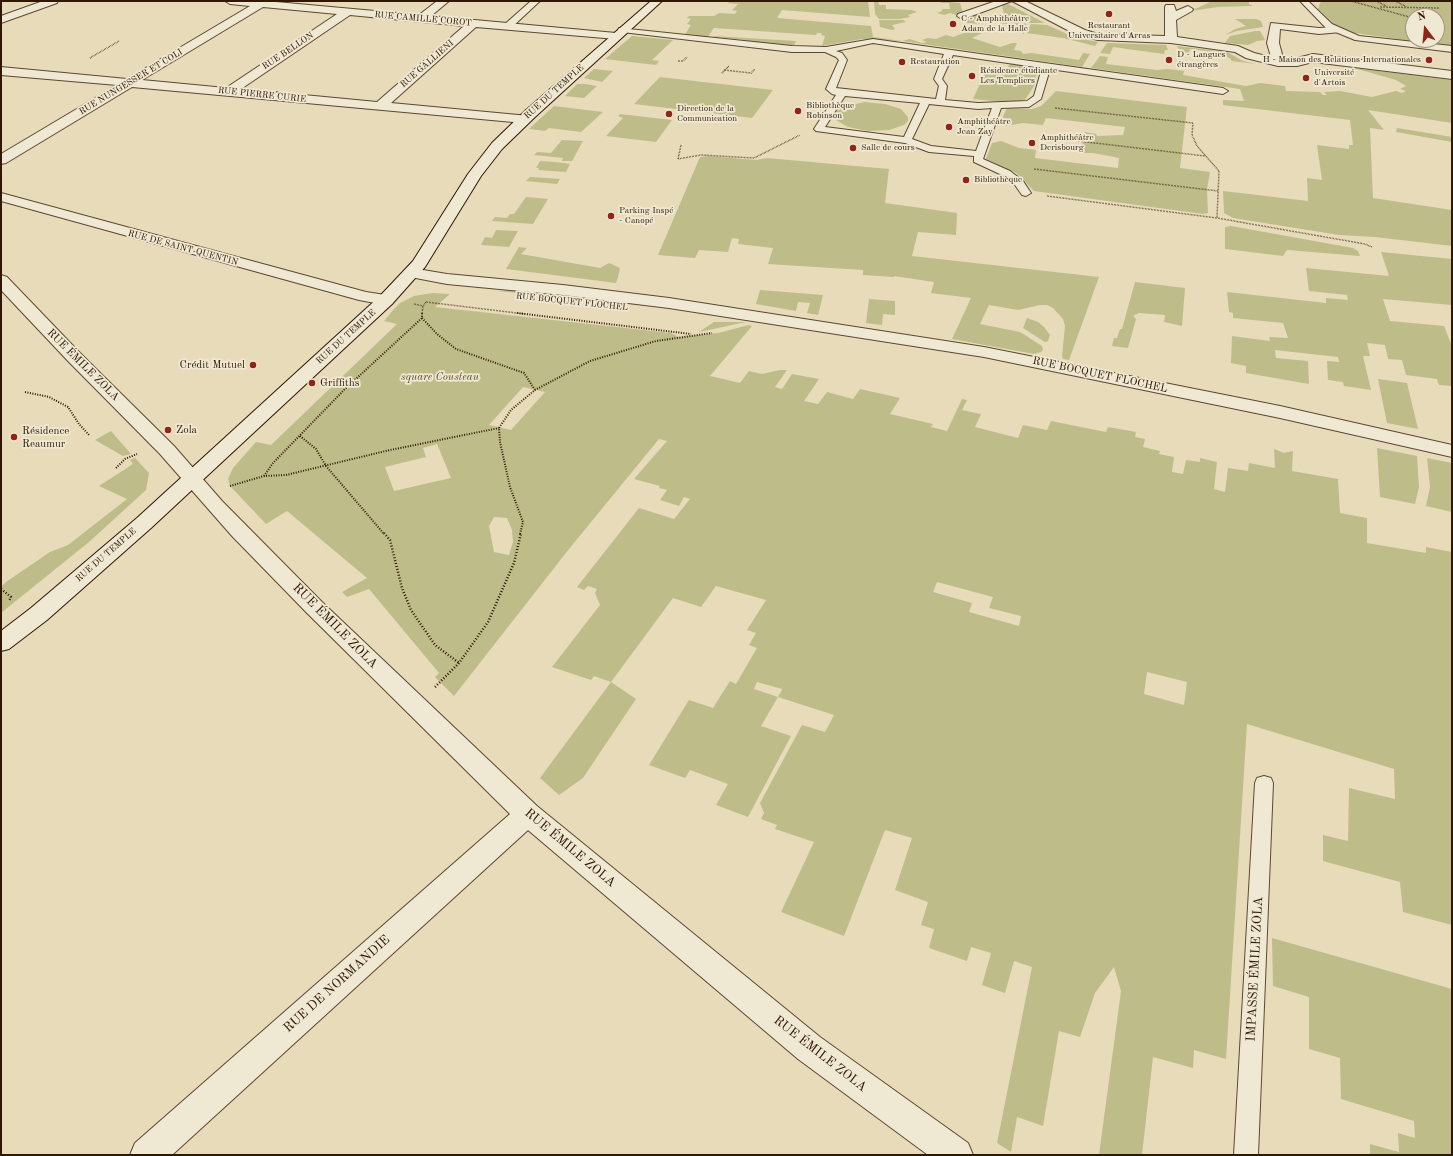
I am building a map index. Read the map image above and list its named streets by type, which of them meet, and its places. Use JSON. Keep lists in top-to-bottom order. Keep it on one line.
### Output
{"streets":{"street":["RUE CAMILLE COROT","RUE BELLON","RUE GALLIENI","RUE NUNGESSER ET COLI","RUE DU TEMPLE","RUE PIERRE CURIE","RUE DE SAINT-QUENTIN","RUE BOCQUET FLOCHEL","RUE ÉMILE ZOLA","RUE DE NORMANDIE"],"lane":["IMPASSE ÉMILE ZOLA"]},"crossings":[["RUE CAMILLE COROT","RUE BELLON"],["RUE CAMILLE COROT","RUE GALLIENI"],["RUE CAMILLE COROT","RUE NUNGESSER ET COLI"],["RUE CAMILLE COROT","RUE DU TEMPLE"],["RUE BELLON","RUE PIERRE CURIE"],["RUE GALLIENI","RUE PIERRE CURIE"],["RUE NUNGESSER ET COLI","RUE PIERRE CURIE"],["RUE DU TEMPLE","RUE PIERRE CURIE"],["RUE DU TEMPLE","RUE DE SAINT-QUENTIN"],["RUE DU TEMPLE","RUE BOCQUET FLOCHEL"],["RUE DU TEMPLE","RUE ÉMILE ZOLA"],["RUE ÉMILE ZOLA","RUE DE NORMANDIE"]],"parks":["square Cousteau"],"places":["Restaurant Universitaire d'Arras","C - Amphithéâtre Adam de la Halle","D - Langues étrangères","H - Maison des Relations Internationales","Restauration","Résidence étudiante Les Templiers","Université d'Artois","Bibliothèque Robinson","Direction de la Communication","Amphithéâtre Jean Zay","Amphithéâtre Derisbourg","Salle de cours","Bibliothèque","Parking Inspé - Canopé","Crédit Mutuel","Griffiths","Zola","Résidence Reaumur"],"north":"top"}
